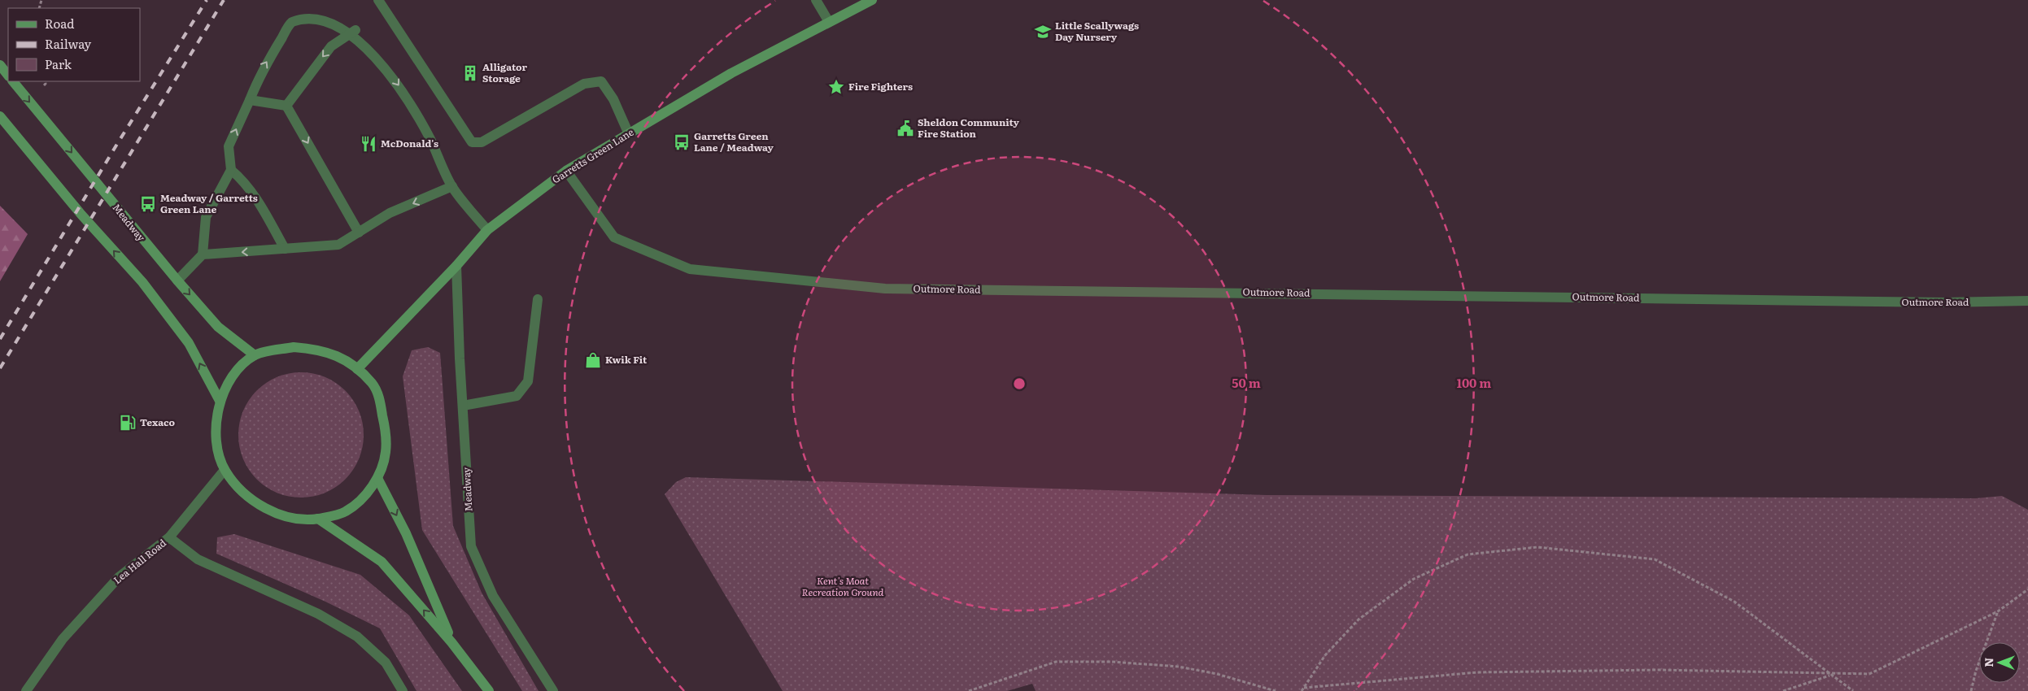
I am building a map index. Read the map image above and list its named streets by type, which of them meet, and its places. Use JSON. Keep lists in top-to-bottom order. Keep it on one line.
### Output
{"streets":{"street":["Garretts Green Lane","Meadway","Outmore Road","Lea Hall Road"]},"crossings":[["Garretts Green Lane","Meadway"],["Garretts Green Lane","Outmore Road"]],"parks":["Kent's Moat Recreation Ground"],"places":{"school or university":["Little Scallywags Day Nursery"],"building":["Alligator Storage"],"place":["Fire Fighters"],"public building":["Sheldon Community Fire Station"],"bus stop":["Garretts Green Lane / Meadway","Meadway / Garretts Green Lane"],"restaurant":["McDonald's"],"shop":["Kwik Fit"],"fuel station":["Texaco"]},"legend":["Road","Railway","Park"],"north":"left","rings":["50 m","100 m"]}
